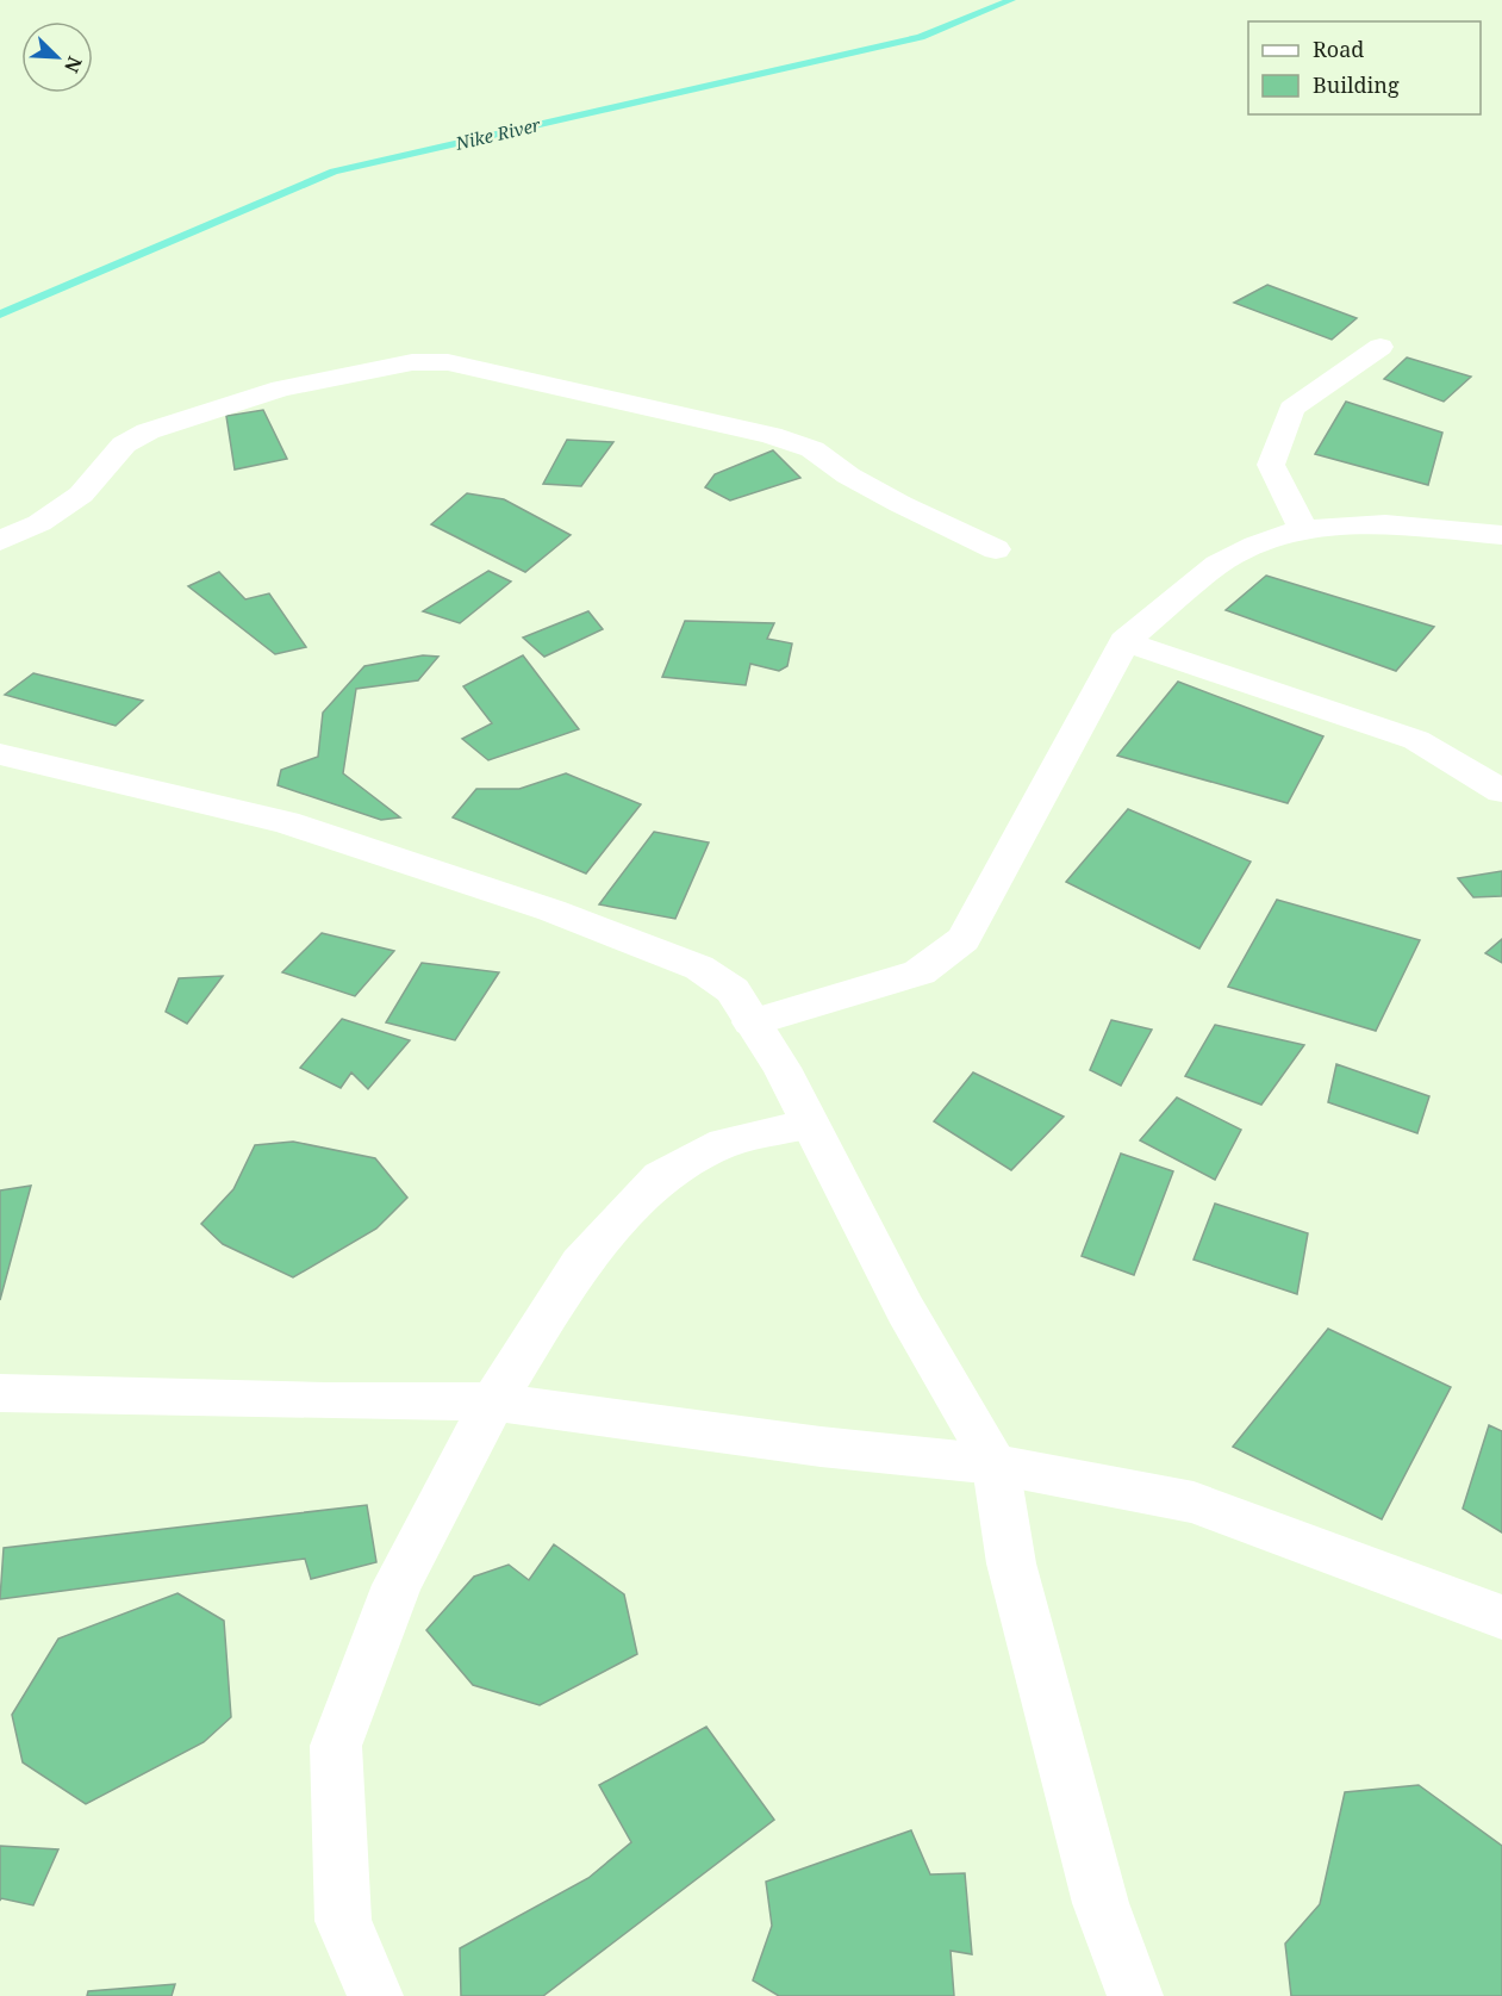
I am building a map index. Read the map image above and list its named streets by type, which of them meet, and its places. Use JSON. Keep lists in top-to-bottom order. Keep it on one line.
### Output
{"water":["Nike River"],"legend":["Road","Building"],"north":"bottom right"}
